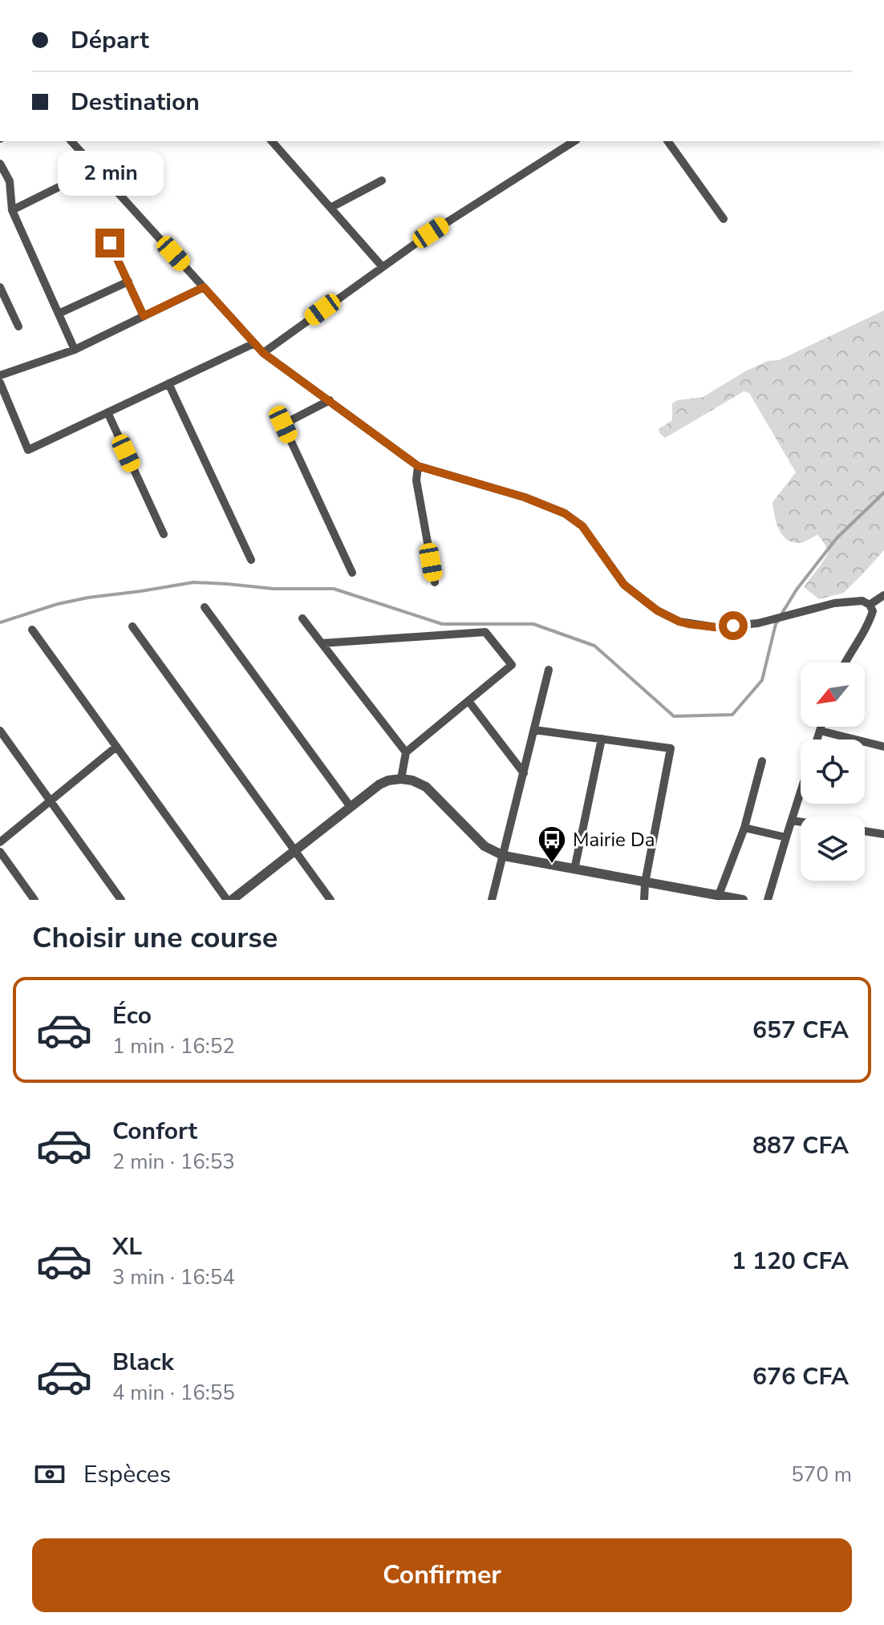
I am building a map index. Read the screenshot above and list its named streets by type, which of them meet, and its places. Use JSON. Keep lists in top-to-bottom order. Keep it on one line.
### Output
{"places":{"bus stop":["Mairie Da"]},"north":"bottom left","page":{"banner":["Départ","Destination"],"bubble":"2 min","heading":"Choisir une course","list":[{"name":"Éco","note":"1 min · 16:52","value":"657 CFA"},{"name":"Confort","note":"2 min · 16:53","value":"887 CFA"},{"name":"XL","note":"3 min · 16:54","value":"1 120 CFA"},{"name":"Black","note":"4 min · 16:55","value":"676 CFA"}],"pay":["Espèces","570 m"],"buttons":"Confirmer"}}
